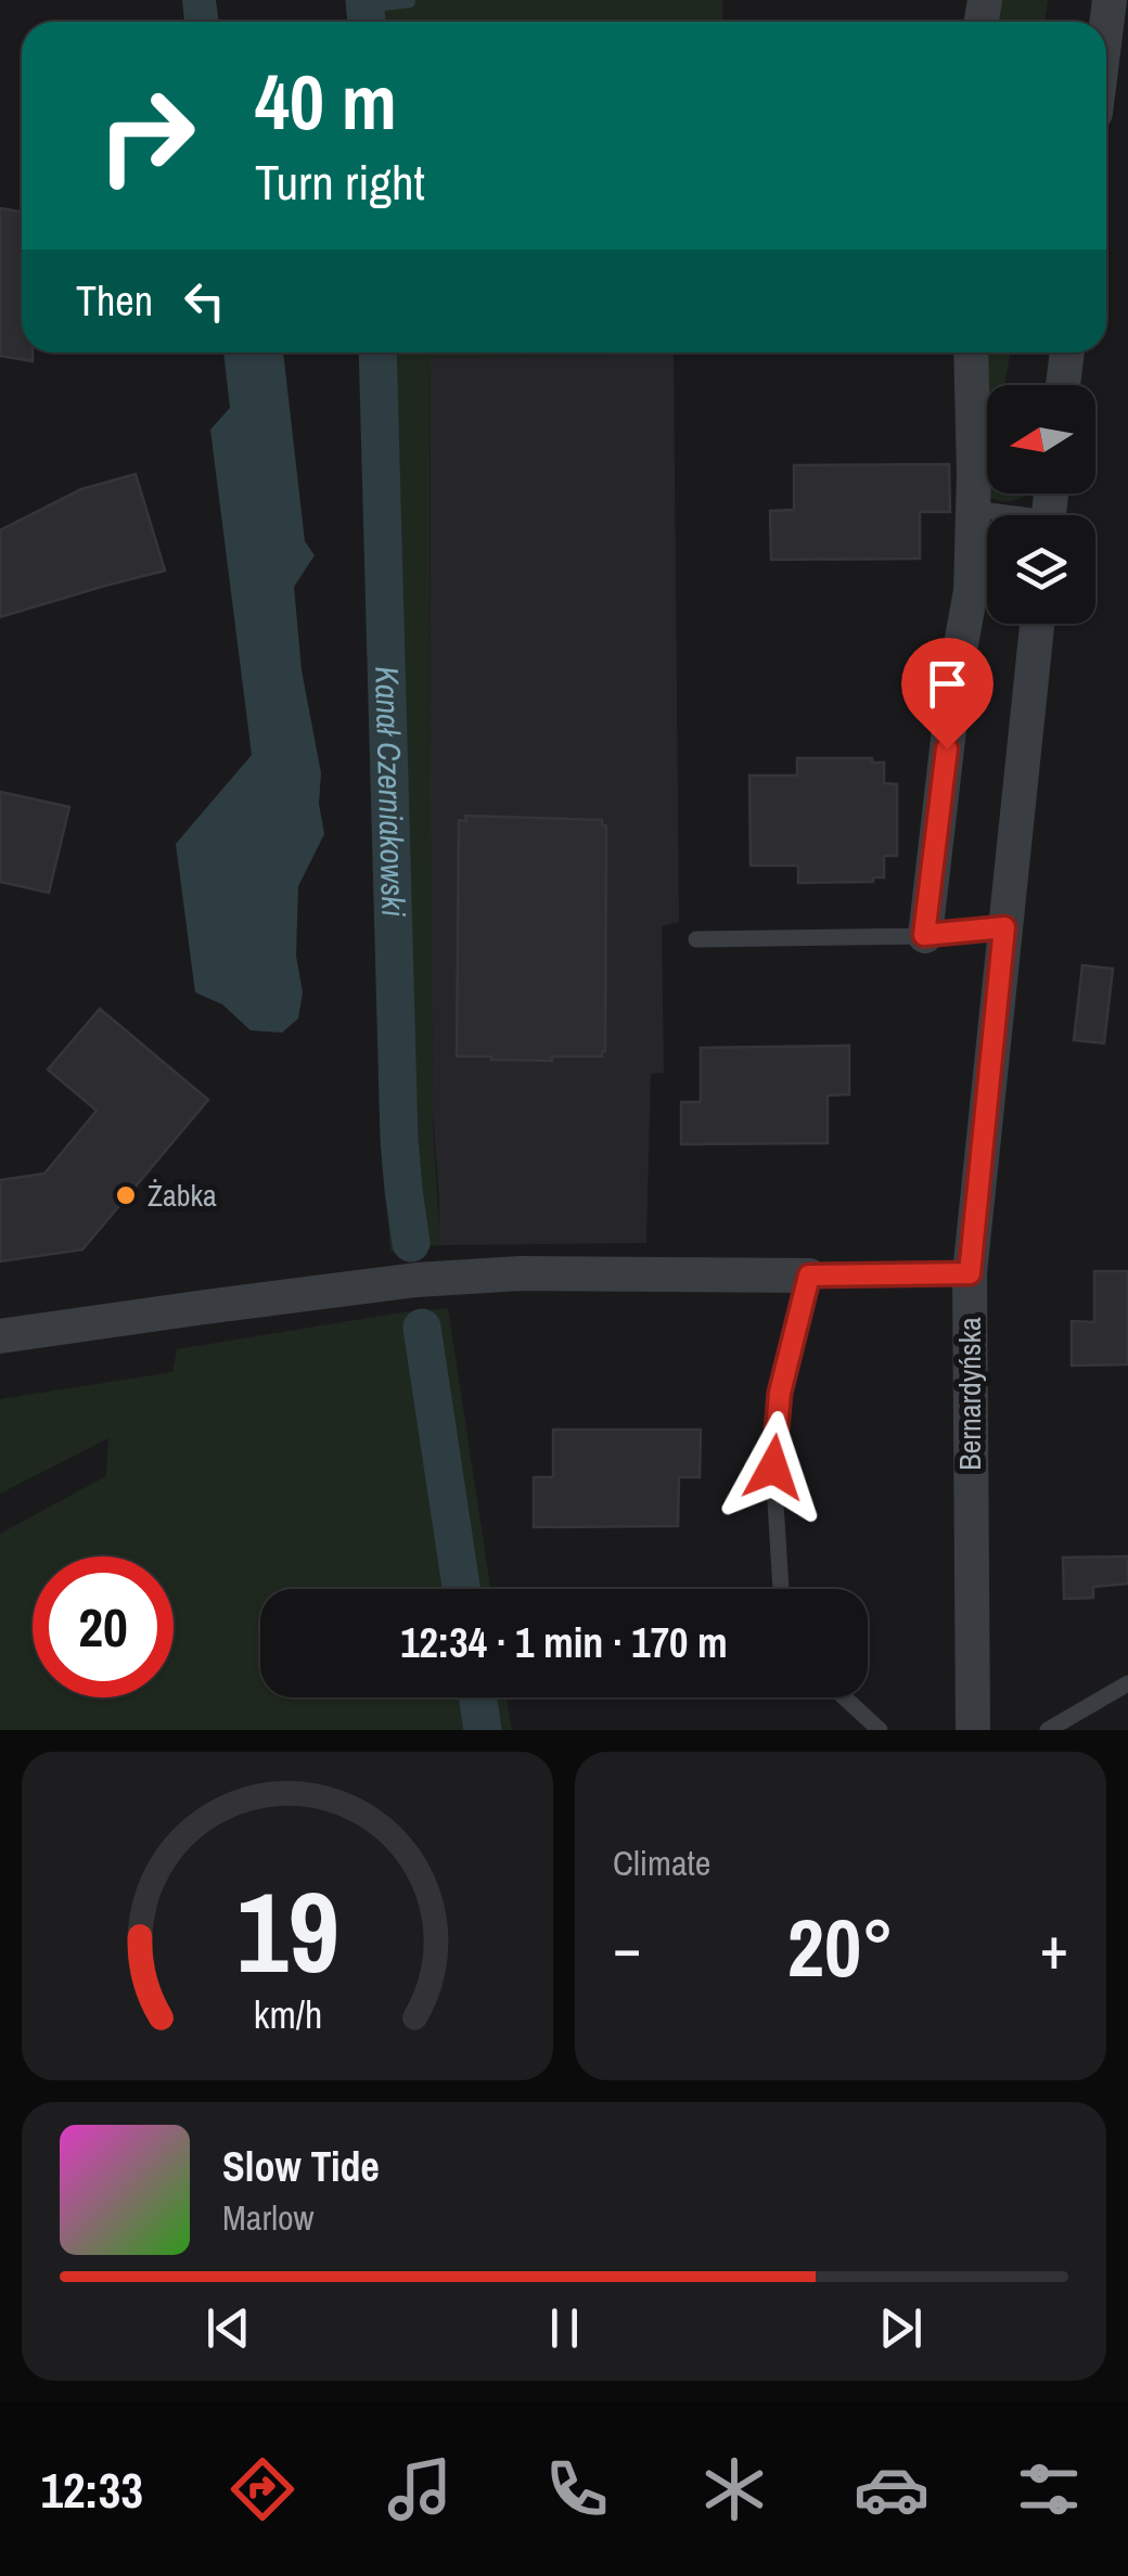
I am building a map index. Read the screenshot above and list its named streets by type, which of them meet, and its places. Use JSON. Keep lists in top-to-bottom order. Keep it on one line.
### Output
{"streets":{"street":["Bernardyńska"]},"water":["Kanał Czerniakowski"],"places":["Żabka"],"north":"left","page":{"turn":["40 m","Turn right"],"then":"Then","limit":"20","trip":"12:34 · 1 min · 170 m","tile":"Climate","heat":["−","20°","+"],"song":["Slow Tide","Marlow"],"tabs":"12:33","gauge":["19","km/h"]}}
